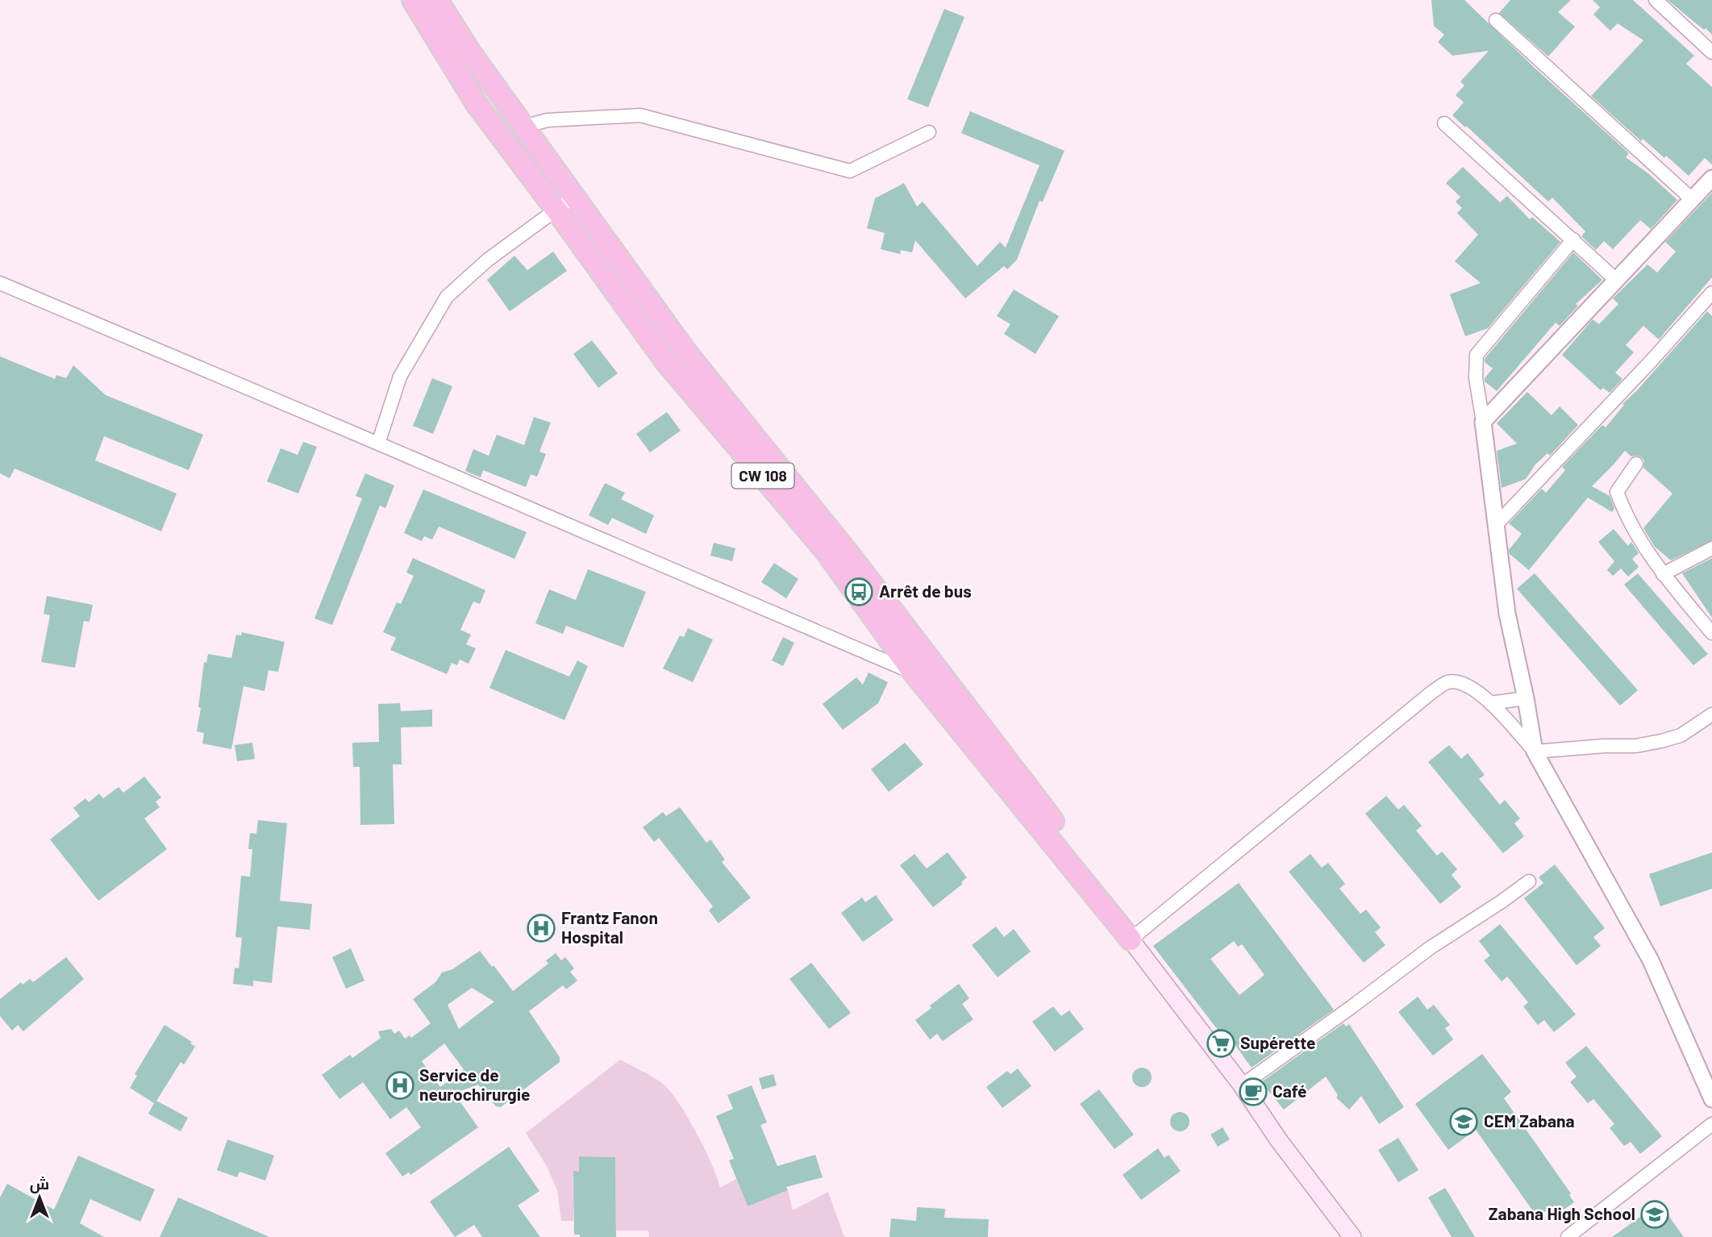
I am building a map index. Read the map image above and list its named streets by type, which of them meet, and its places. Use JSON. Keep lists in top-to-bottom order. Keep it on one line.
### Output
{"streets":{"highway":["CW 108"]},"places":{"bus stop":["Arrêt de bus"],"hospital":["Frantz Fanon Hospital","Service de neurochirurgie"],"supermarket":["Supérette"],"cafe":["Café"],"school or university":["CEM Zabana","Zabana High School"]},"north":"top"}
